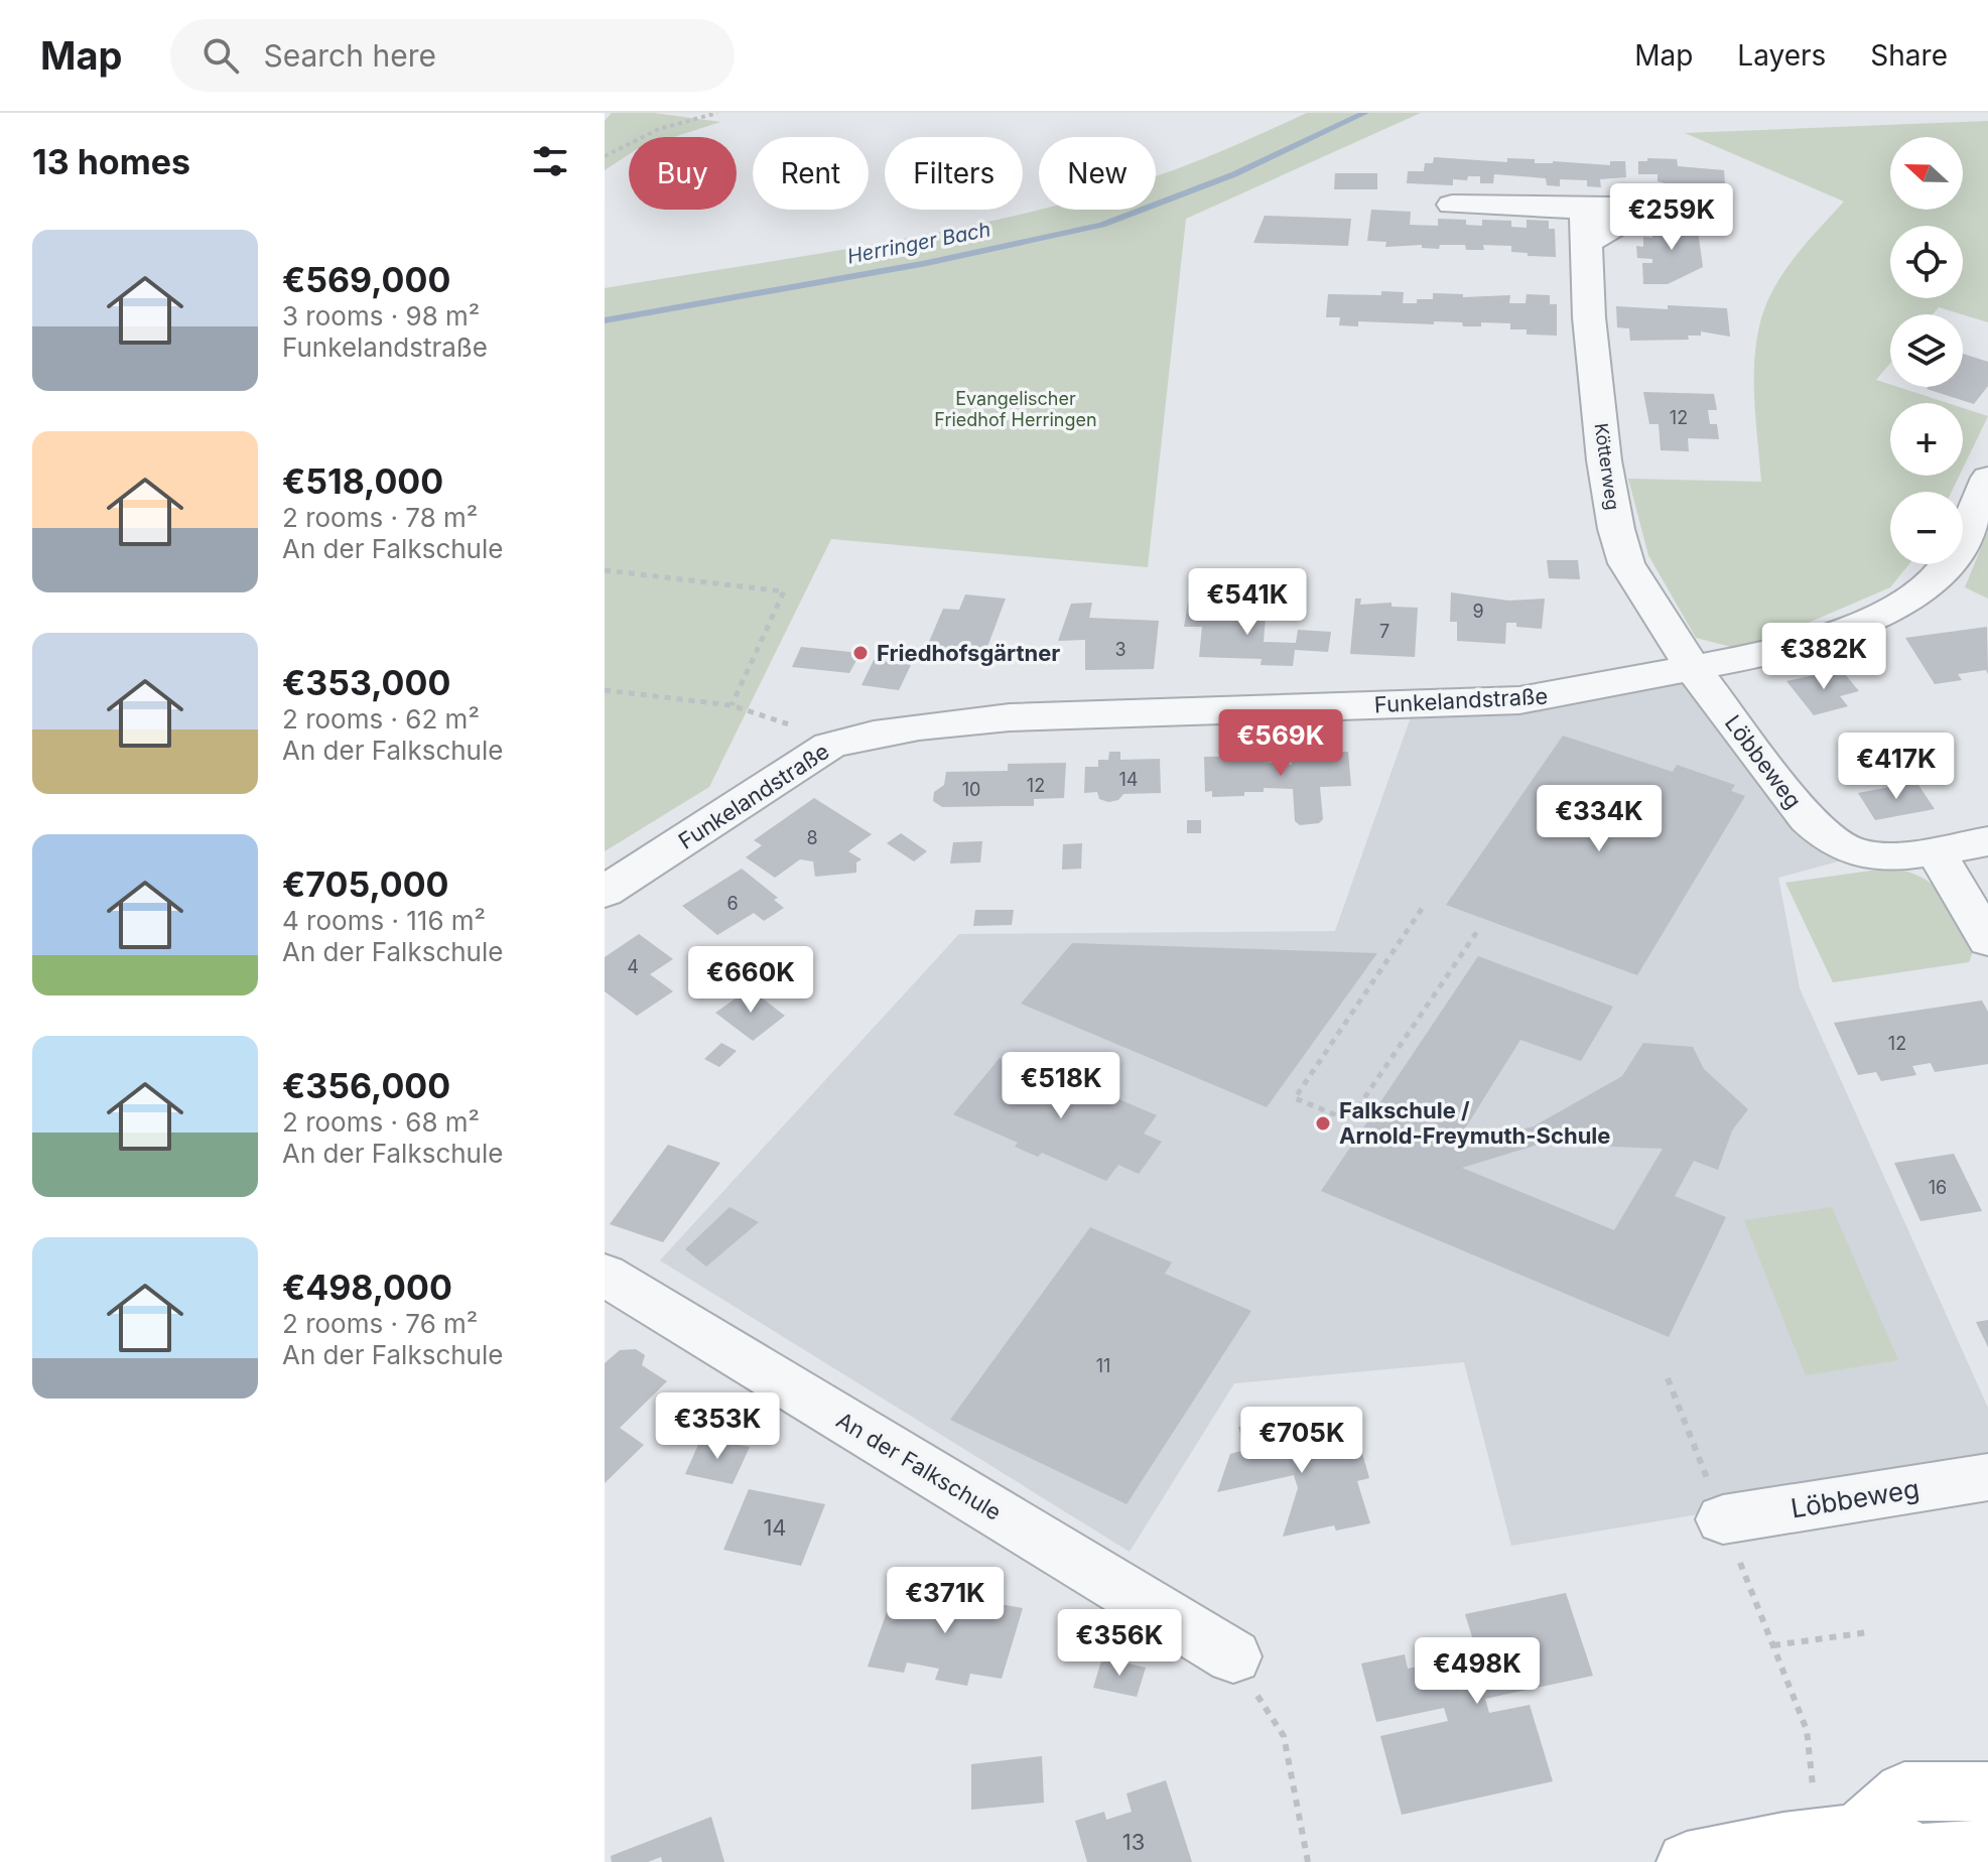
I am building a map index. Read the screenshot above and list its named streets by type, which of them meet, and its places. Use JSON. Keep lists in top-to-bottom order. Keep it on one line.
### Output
{"streets":{"street":["Kötterweg","Funkelandstraße","Löbbeweg","An der Falkschule"]},"crossings":[["Kötterweg","Funkelandstraße"],["Kötterweg","Löbbeweg"],["Funkelandstraße","Löbbeweg"]],"water":["Herringer Bach"],"parks":["Evangelischer Friedhof Herringen"],"places":["Friedhofsgärtner","Falkschule / Arnold-Freymuth-Schule"],"house_numbers":["12","9","7","3","14","12","10","8","6","4","12","16","11","14","13"],"north":"left","page":{"header":"Map","search":"Search here","nav":["Map","Layers","Share"],"heading":"13 homes","map_buttons":["+","−"],"chip":["Buy","Rent","Filters","New"],"price":["€259K","€541K","€382K","€569K","€417K","€334K","€660K","€518K","€353K","€705K","€371K","€356K","€498K"],"list":[{"name":"€569,000","note":"3 rooms · 98 m² · Funkelandstraße"},{"name":"€518,000","note":"2 rooms · 78 m² · An der Falkschule"},{"name":"€353,000","note":"2 rooms · 62 m² · An der Falkschule"},{"name":"€705,000","note":"4 rooms · 116 m² · An der Falkschule"},{"name":"€356,000","note":"2 rooms · 68 m² · An der Falkschule"},{"name":"€498,000","note":"2 rooms · 76 m² · An der Falkschule"}]}}
